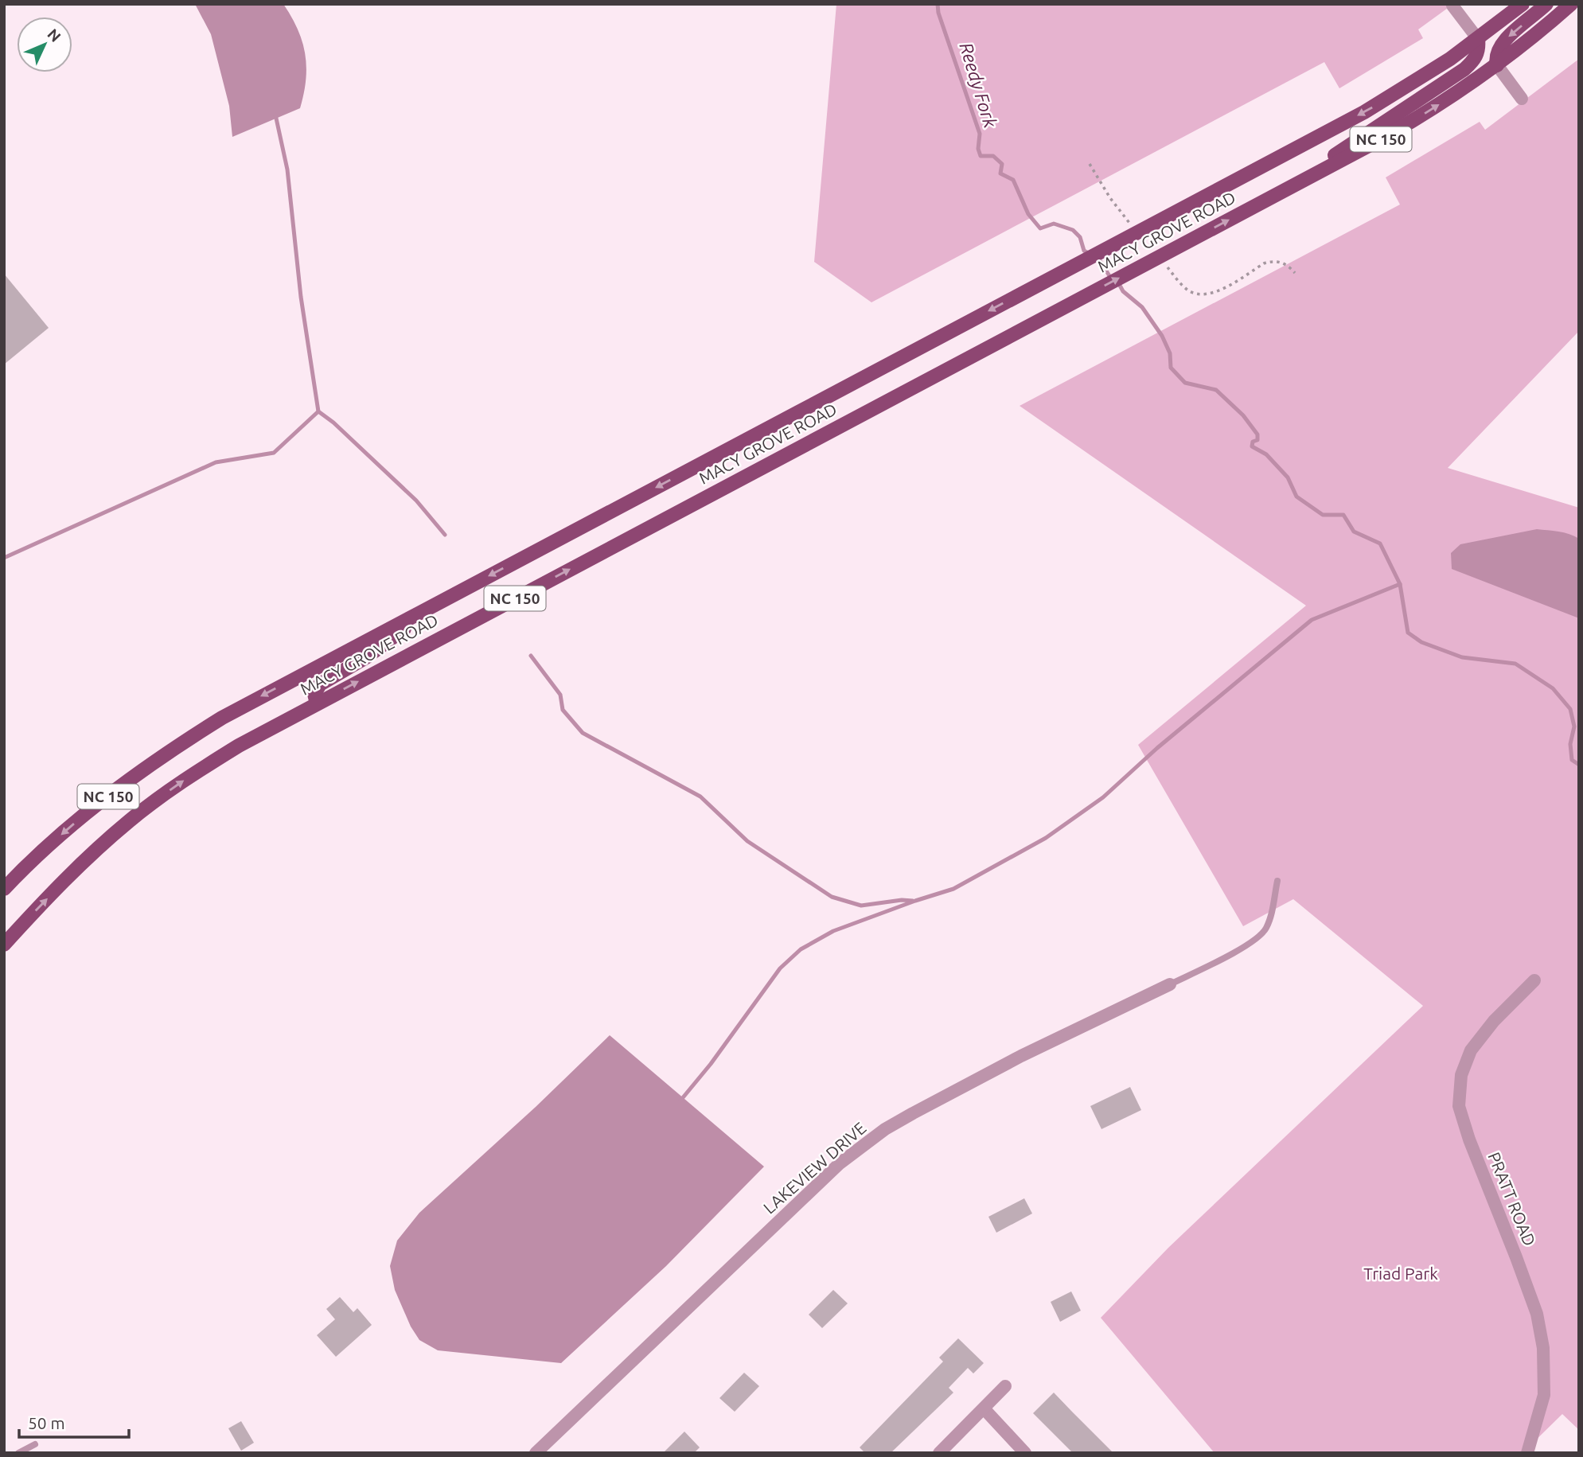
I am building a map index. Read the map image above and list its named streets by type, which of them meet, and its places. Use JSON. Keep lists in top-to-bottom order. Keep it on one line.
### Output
{"streets":{"main road":["NC 150","MACY GROVE ROAD"],"street":["LAKEVIEW DRIVE","PRATT ROAD"]},"water":["Reedy Fork"],"parks":["Triad Park"],"scale_bar":"50 m","north":"top right"}
